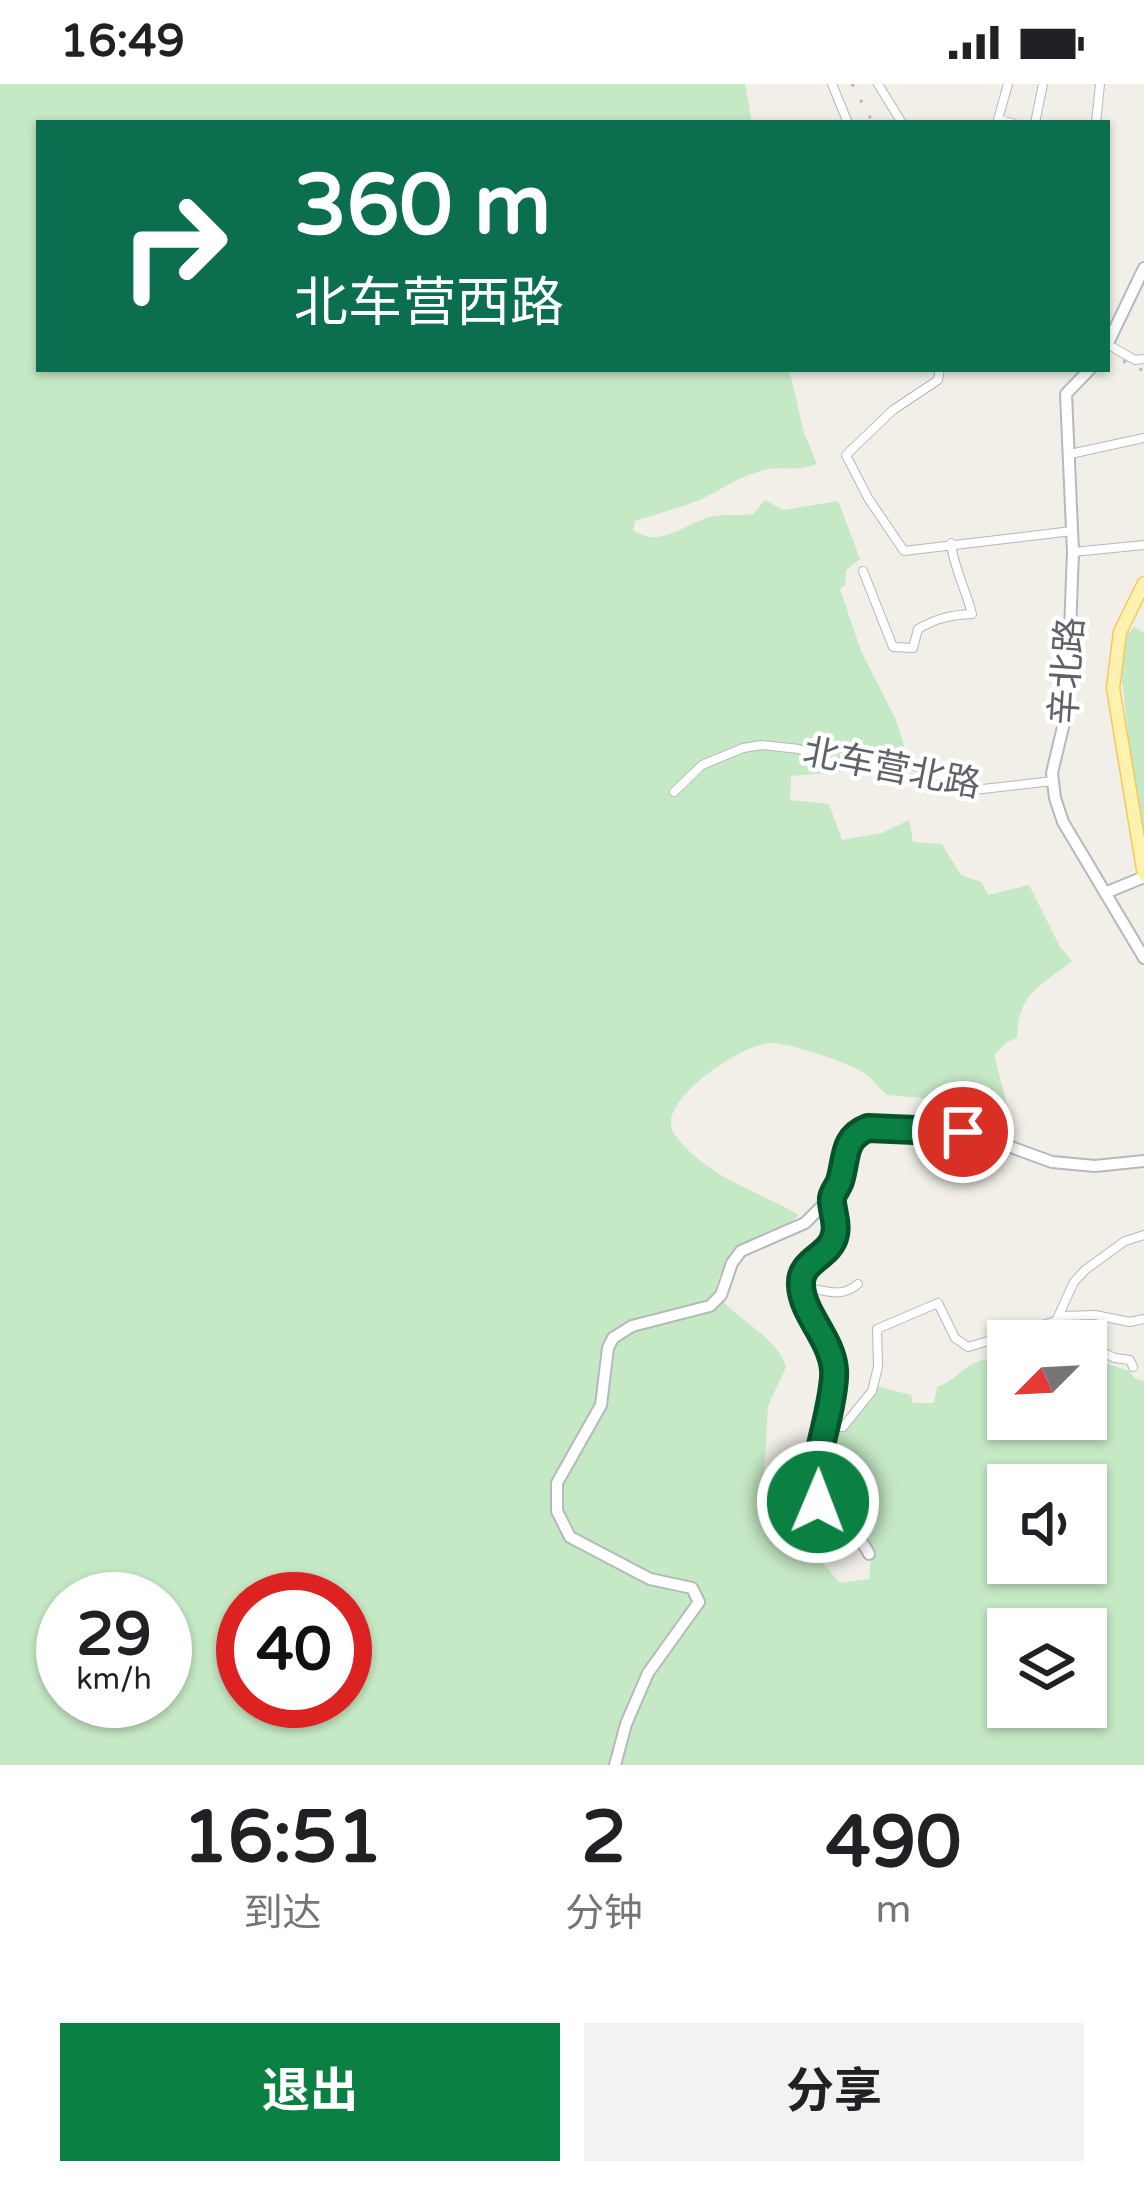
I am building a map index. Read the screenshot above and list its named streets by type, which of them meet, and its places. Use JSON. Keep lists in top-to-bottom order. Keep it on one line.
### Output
{"streets":{"street":["辛北路","北车营北路"]},"crossings":[["辛北路","北车营北路"]],"north":"bottom left","page":{"status":"16:49","turn":["360 m","北车营西路"],"speed":"29 km/h","limit":"40","eta":["16:51","到达","2","分钟","490","m"],"buttons":["退出","分享"]}}
